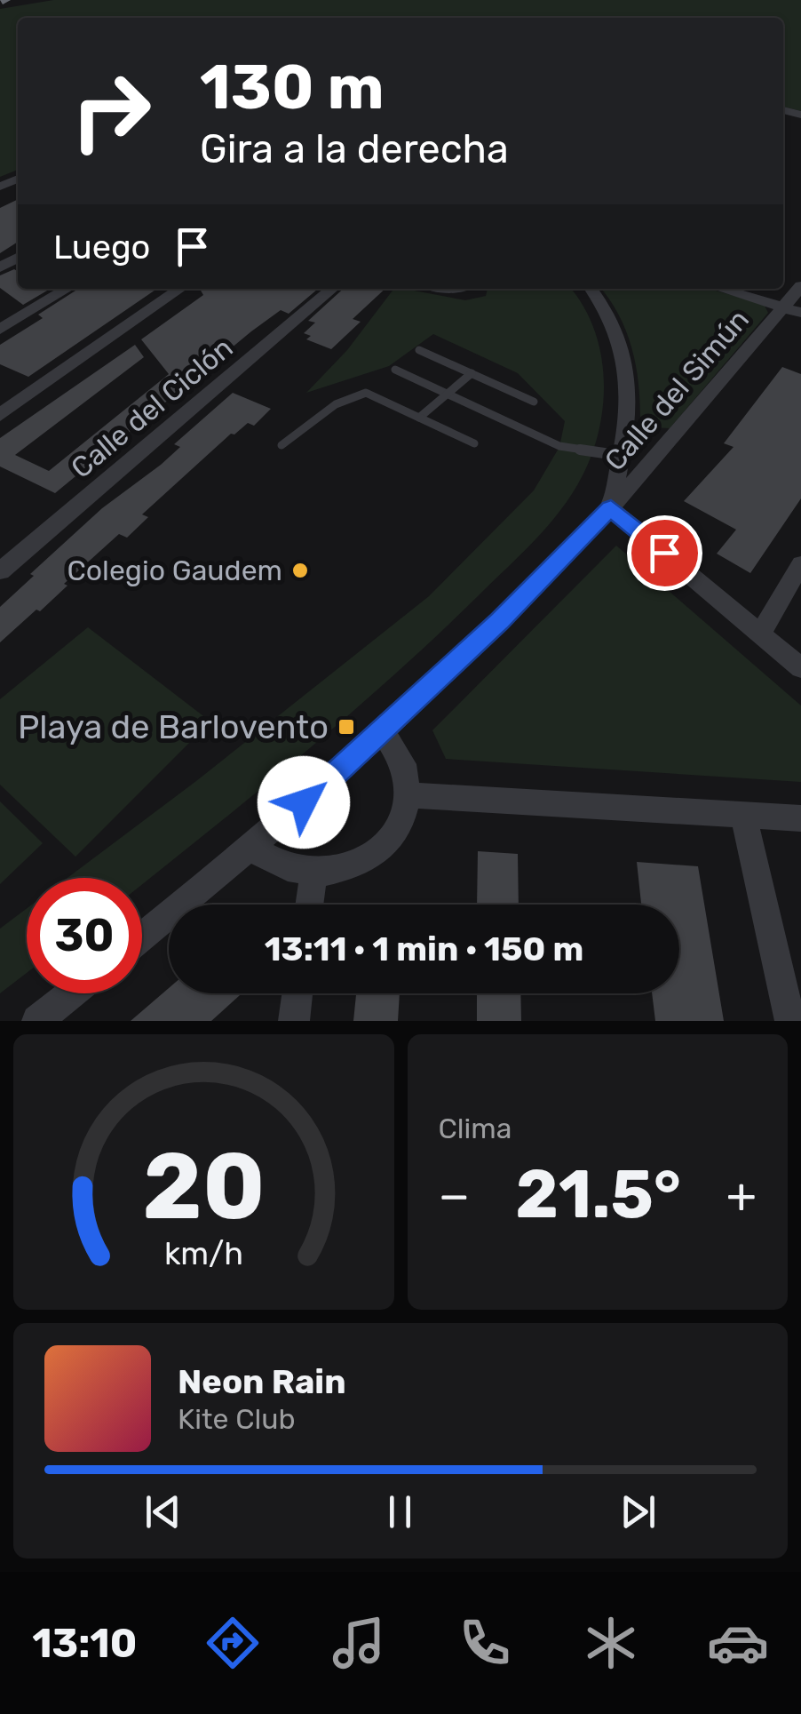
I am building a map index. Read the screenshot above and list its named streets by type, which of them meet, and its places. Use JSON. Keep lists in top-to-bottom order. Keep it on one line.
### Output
{"streets":{"street":["Calle del Simún","Calle del Ciclón"]},"places":{"other":["Colegio Gaudem"],"transit":["Playa de Barlovento"]},"page":{"turn":["130 m","Gira a la derecha"],"then":"Luego","limit":"30","trip":"13:11 · 1 min · 150 m","tile":"Clima","heat":["−","21.5°","+"],"song":["Neon Rain","Kite Club"],"tabs":"13:10","gauge":["20","km/h"]}}
